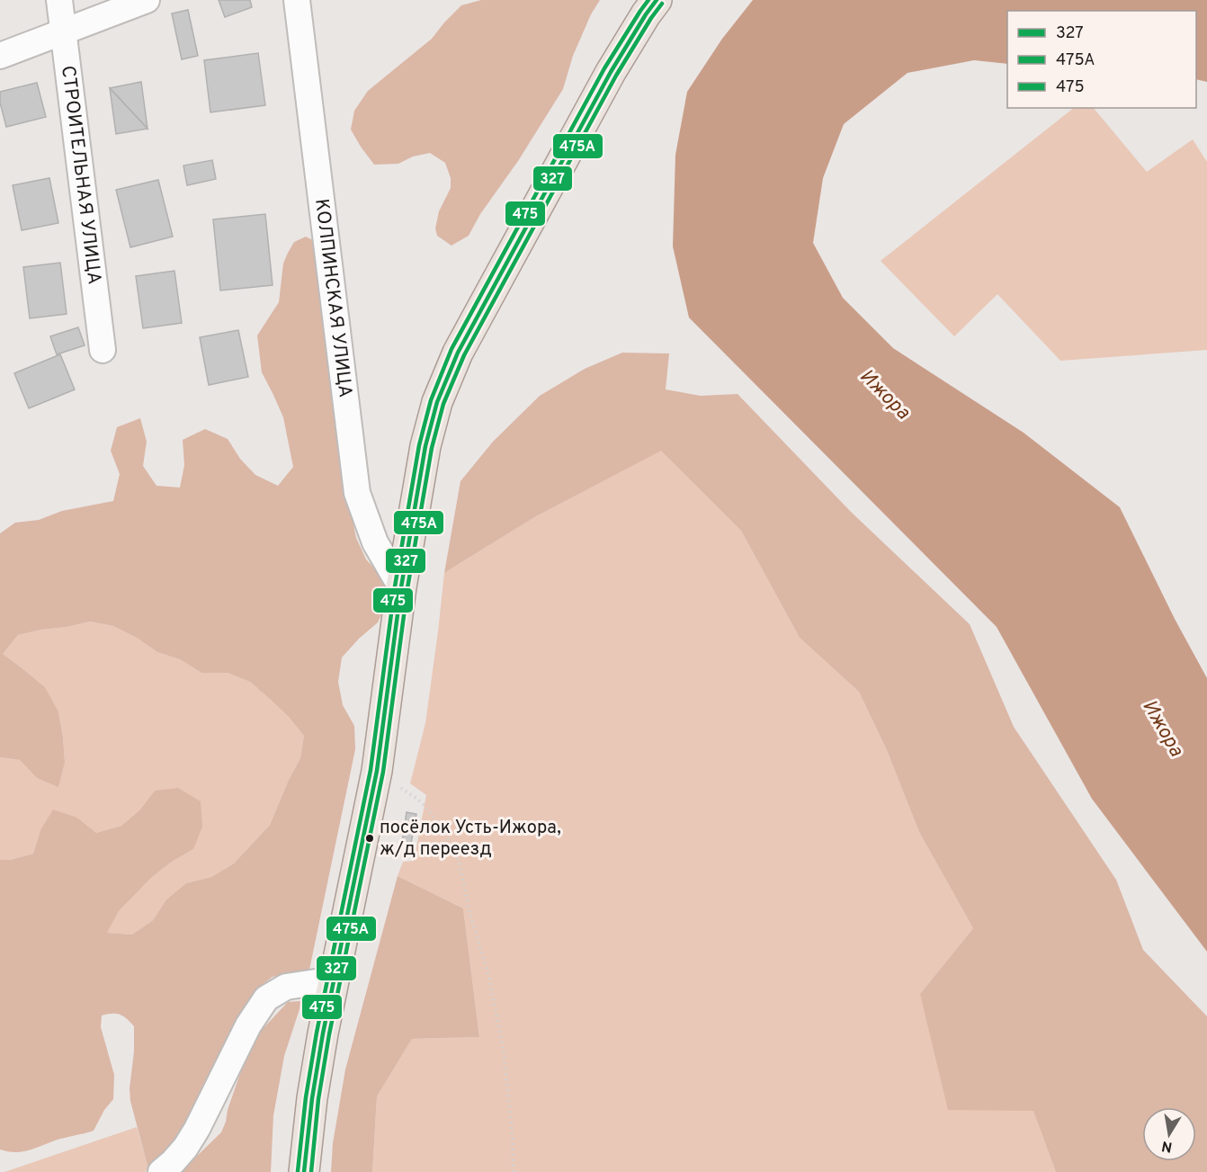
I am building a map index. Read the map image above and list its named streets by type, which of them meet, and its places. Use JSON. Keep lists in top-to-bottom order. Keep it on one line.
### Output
{"streets":{"street":["СТРОИТЕЛЬНАЯ УЛИЦА","КОЛПИНСКАЯ УЛИЦА"]},"water":["Ижора"],"places":["посёлок Усть-Ижора, ж/д переезд"],"lines":["transit line 327","transit line 475","transit line 475А"],"legend":["327","475А","475"],"north":"bottom"}
